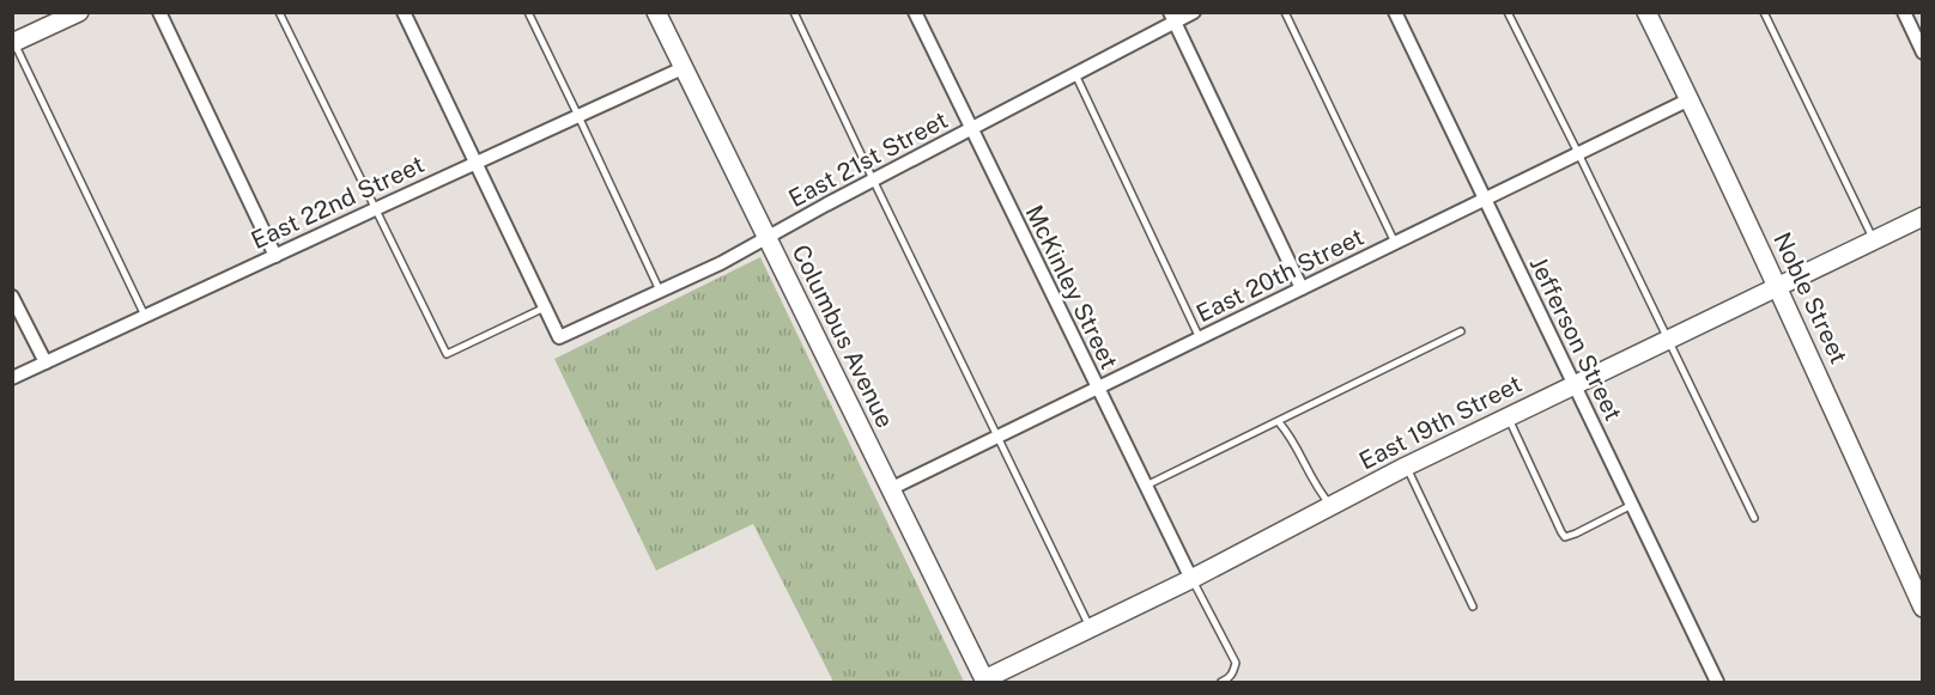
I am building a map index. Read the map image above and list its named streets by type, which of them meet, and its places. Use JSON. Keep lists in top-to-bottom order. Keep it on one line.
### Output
{"streets":{"street":["East 21st Street","East 22nd Street","East 20th Street","McKinley Street","Noble Street","Columbus Avenue","Jefferson Street","East 19th Street"]},"crossings":[["East 21st Street","McKinley Street"],["East 21st Street","Columbus Avenue"],["East 22nd Street","Columbus Avenue"],["East 20th Street","McKinley Street"],["East 20th Street","Noble Street"],["East 20th Street","Columbus Avenue"],["East 20th Street","Jefferson Street"],["McKinley Street","East 19th Street"],["Noble Street","East 19th Street"],["Columbus Avenue","East 19th Street"],["Jefferson Street","East 19th Street"]]}
